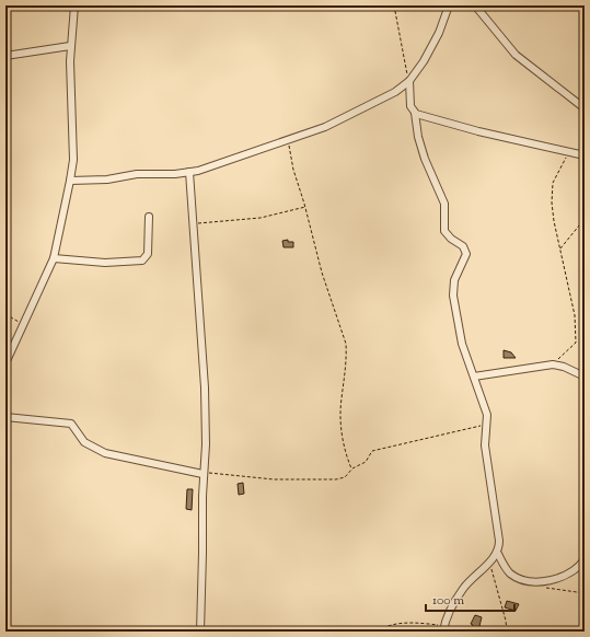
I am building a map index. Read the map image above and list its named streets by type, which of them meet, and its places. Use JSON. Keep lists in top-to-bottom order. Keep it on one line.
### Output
{"scale_bar":"100 m"}
